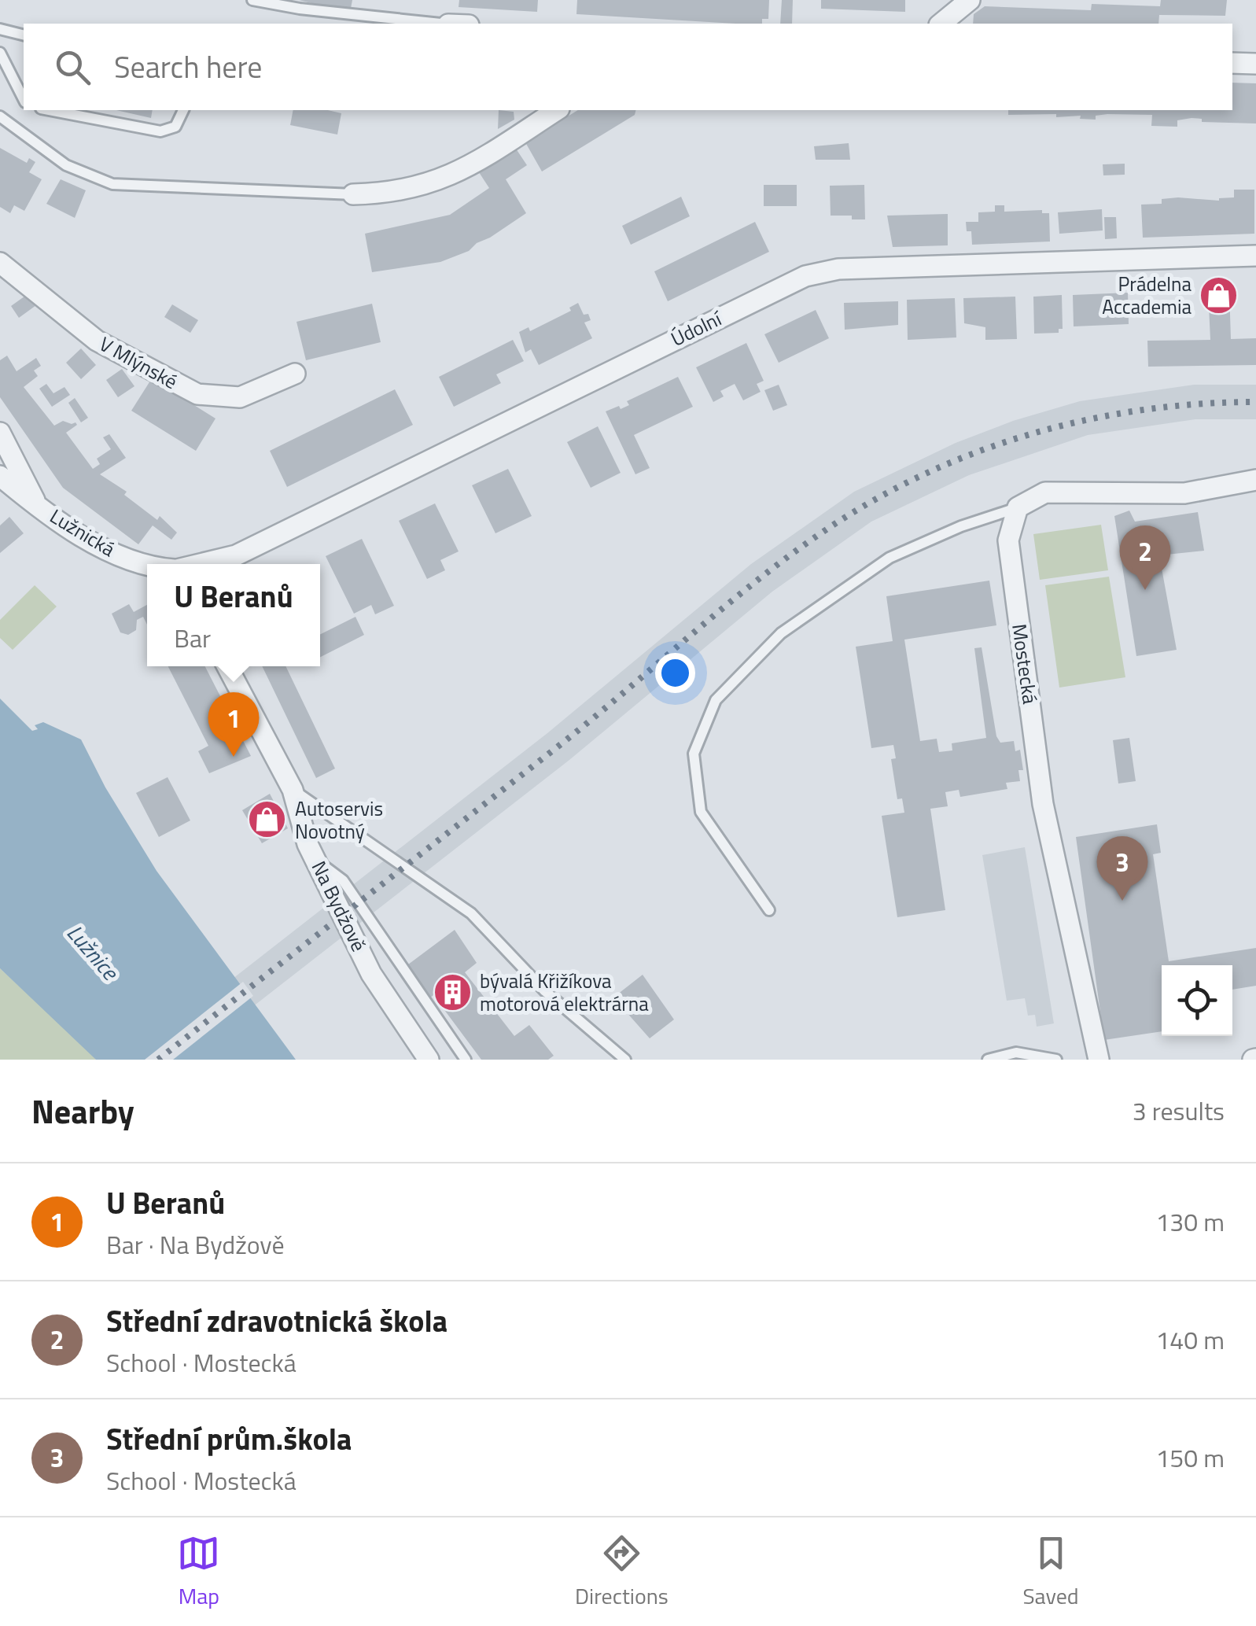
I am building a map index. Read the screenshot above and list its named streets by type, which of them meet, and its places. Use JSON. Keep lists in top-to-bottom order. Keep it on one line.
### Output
{"streets":{"street":["Údolní","V Mlýnské","Lužnická","Mostecká","Na Bydžově"]},"water":["Lužnice"],"places":{"shop":["Prádelna Accademia","Autoservis Novotný"],"building":["bývalá Křižíkova motorová elektrárna"]},"page":{"search":"Search here","pins":["2","1","3"],"popup":["U Beranů","Bar"],"heading":["Nearby","3 results"],"list":[{"mark":"1","name":"U Beranů","note":"Bar · Na Bydžově","value":"130 m"},{"mark":"2","name":"Střední zdravotnická škola","note":"School · Mostecká","value":"140 m"},{"mark":"3","name":"Střední prům.škola","note":"School · Mostecká","value":"150 m"}],"nav":["Map","Directions","Saved"]}}
